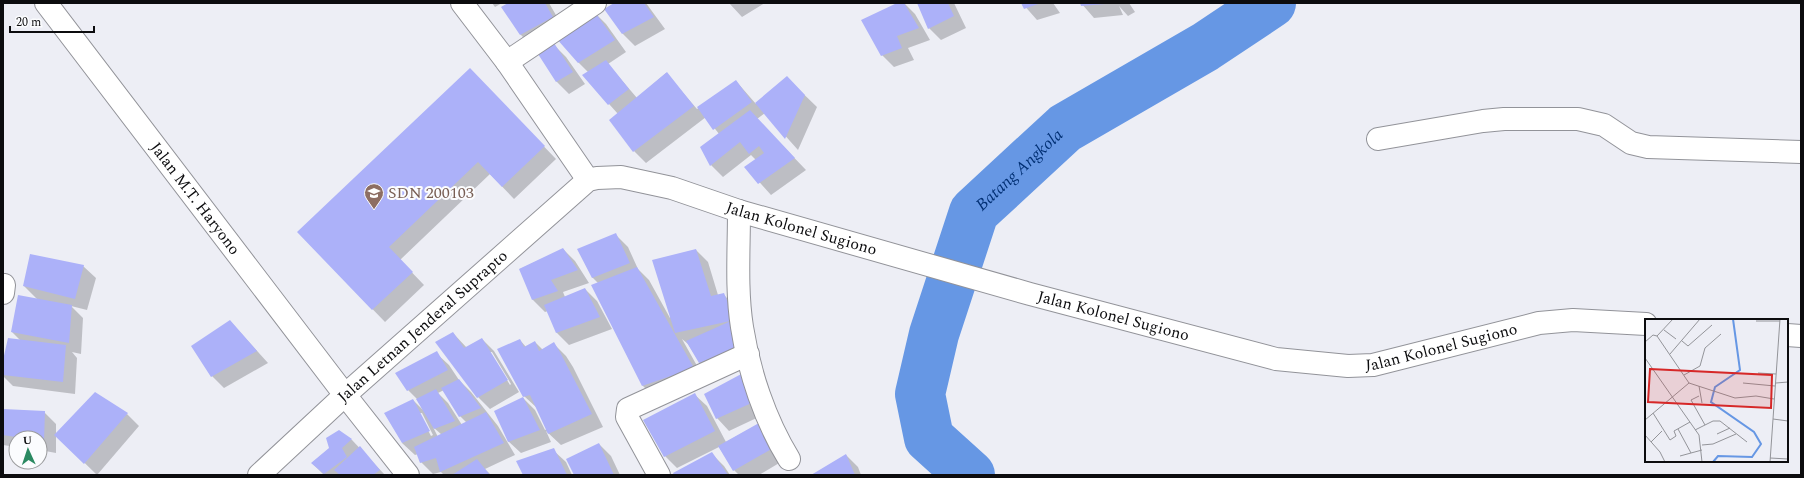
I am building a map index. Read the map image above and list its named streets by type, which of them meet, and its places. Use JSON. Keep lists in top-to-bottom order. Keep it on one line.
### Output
{"streets":{"street":["Jalan M.T. Haryono","Jalan Kolonel Sugiono","Jalan Letnan Jenderal Suprapto"]},"crossings":[["Jalan M.T. Haryono","Jalan Letnan Jenderal Suprapto"],["Jalan Kolonel Sugiono","Jalan Letnan Jenderal Suprapto"]],"water":["Batang Angkola"],"places":{"school or university":["SDN 200103"]},"scale_bar":"20 m","north":"top"}
